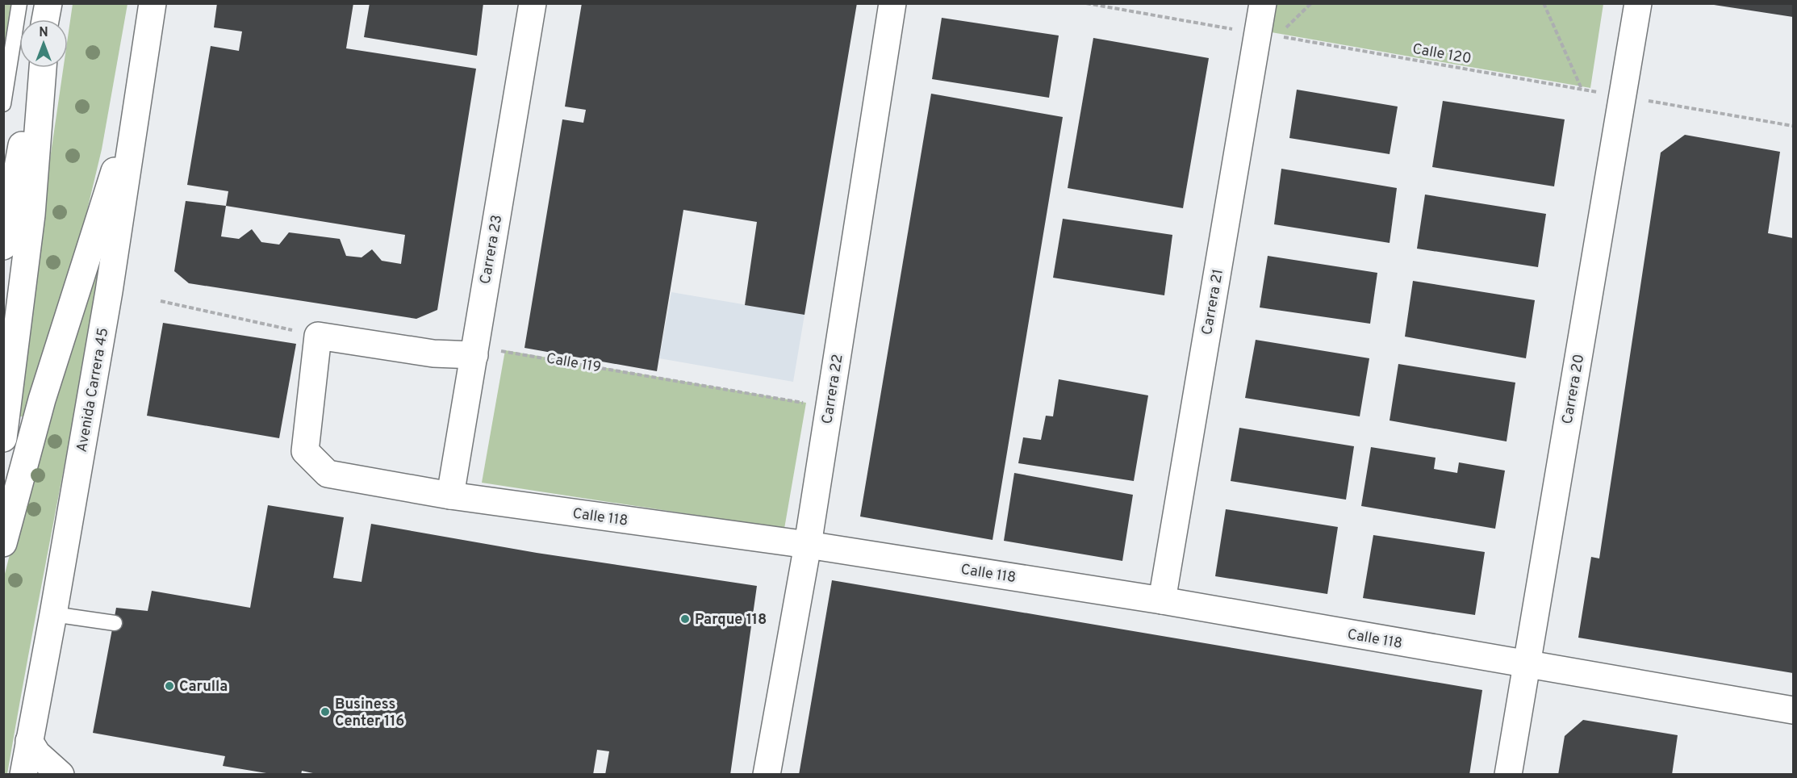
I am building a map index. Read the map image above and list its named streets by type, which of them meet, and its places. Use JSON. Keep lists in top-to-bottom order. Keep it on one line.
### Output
{"streets":{"main road":["Carrera 23","Carrera 21","Carrera 22","Carrera 20","Avenida Carrera 45","Calle 118"],"path":["Calle 120","Calle 119"]},"crossings":[["Calle 120","Carrera 21"],["Calle 120","Carrera 20"],["Carrera 23","Calle 119"],["Carrera 23","Calle 118"],["Carrera 21","Calle 118"],["Calle 119","Carrera 22"],["Carrera 22","Calle 118"],["Carrera 20","Calle 118"]],"places":["Parque 118","Carulla","Business Center 116"],"north":"top"}
